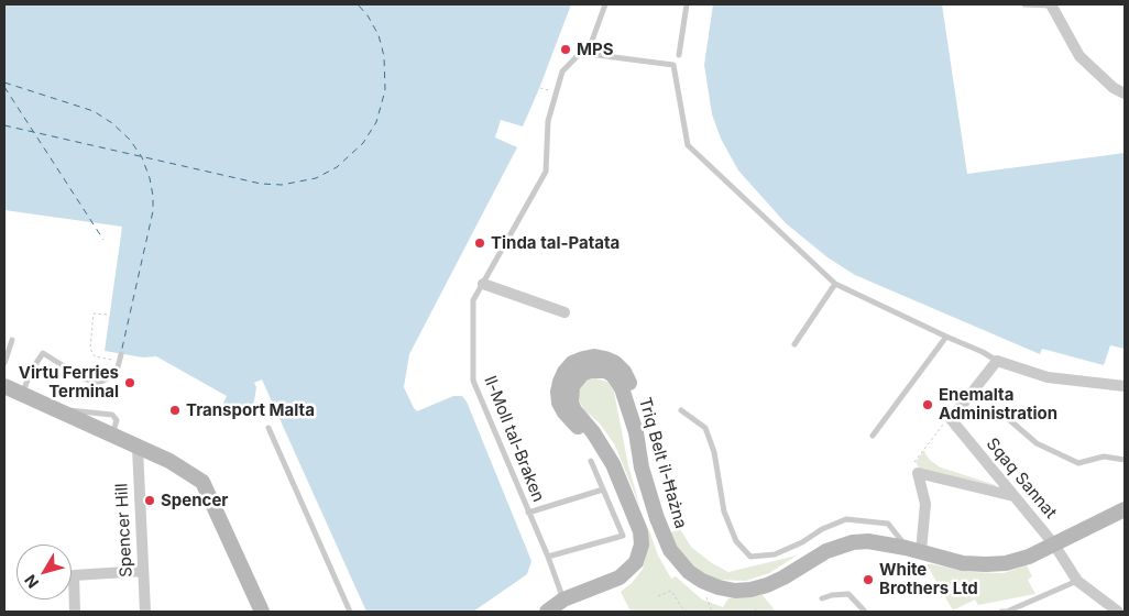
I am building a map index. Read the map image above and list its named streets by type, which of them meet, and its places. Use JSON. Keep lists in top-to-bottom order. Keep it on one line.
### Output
{"streets":{"main road":["Triq Belt il-Ħażna"],"street":["Sqaq Sannat","Spencer Hill"],"lane":["Il-Moll tal-Braken"]},"crossings":[["Il-Moll tal-Braken","Triq Belt il-Ħażna"],["Triq Belt il-Ħażna","Sqaq Sannat"]],"places":["MPS","Tinda tal-Patata","Virtu Ferries Terminal","Enemalta Administration","Transport Malta","Spencer","White Brothers Ltd"],"north":"bottom left"}
